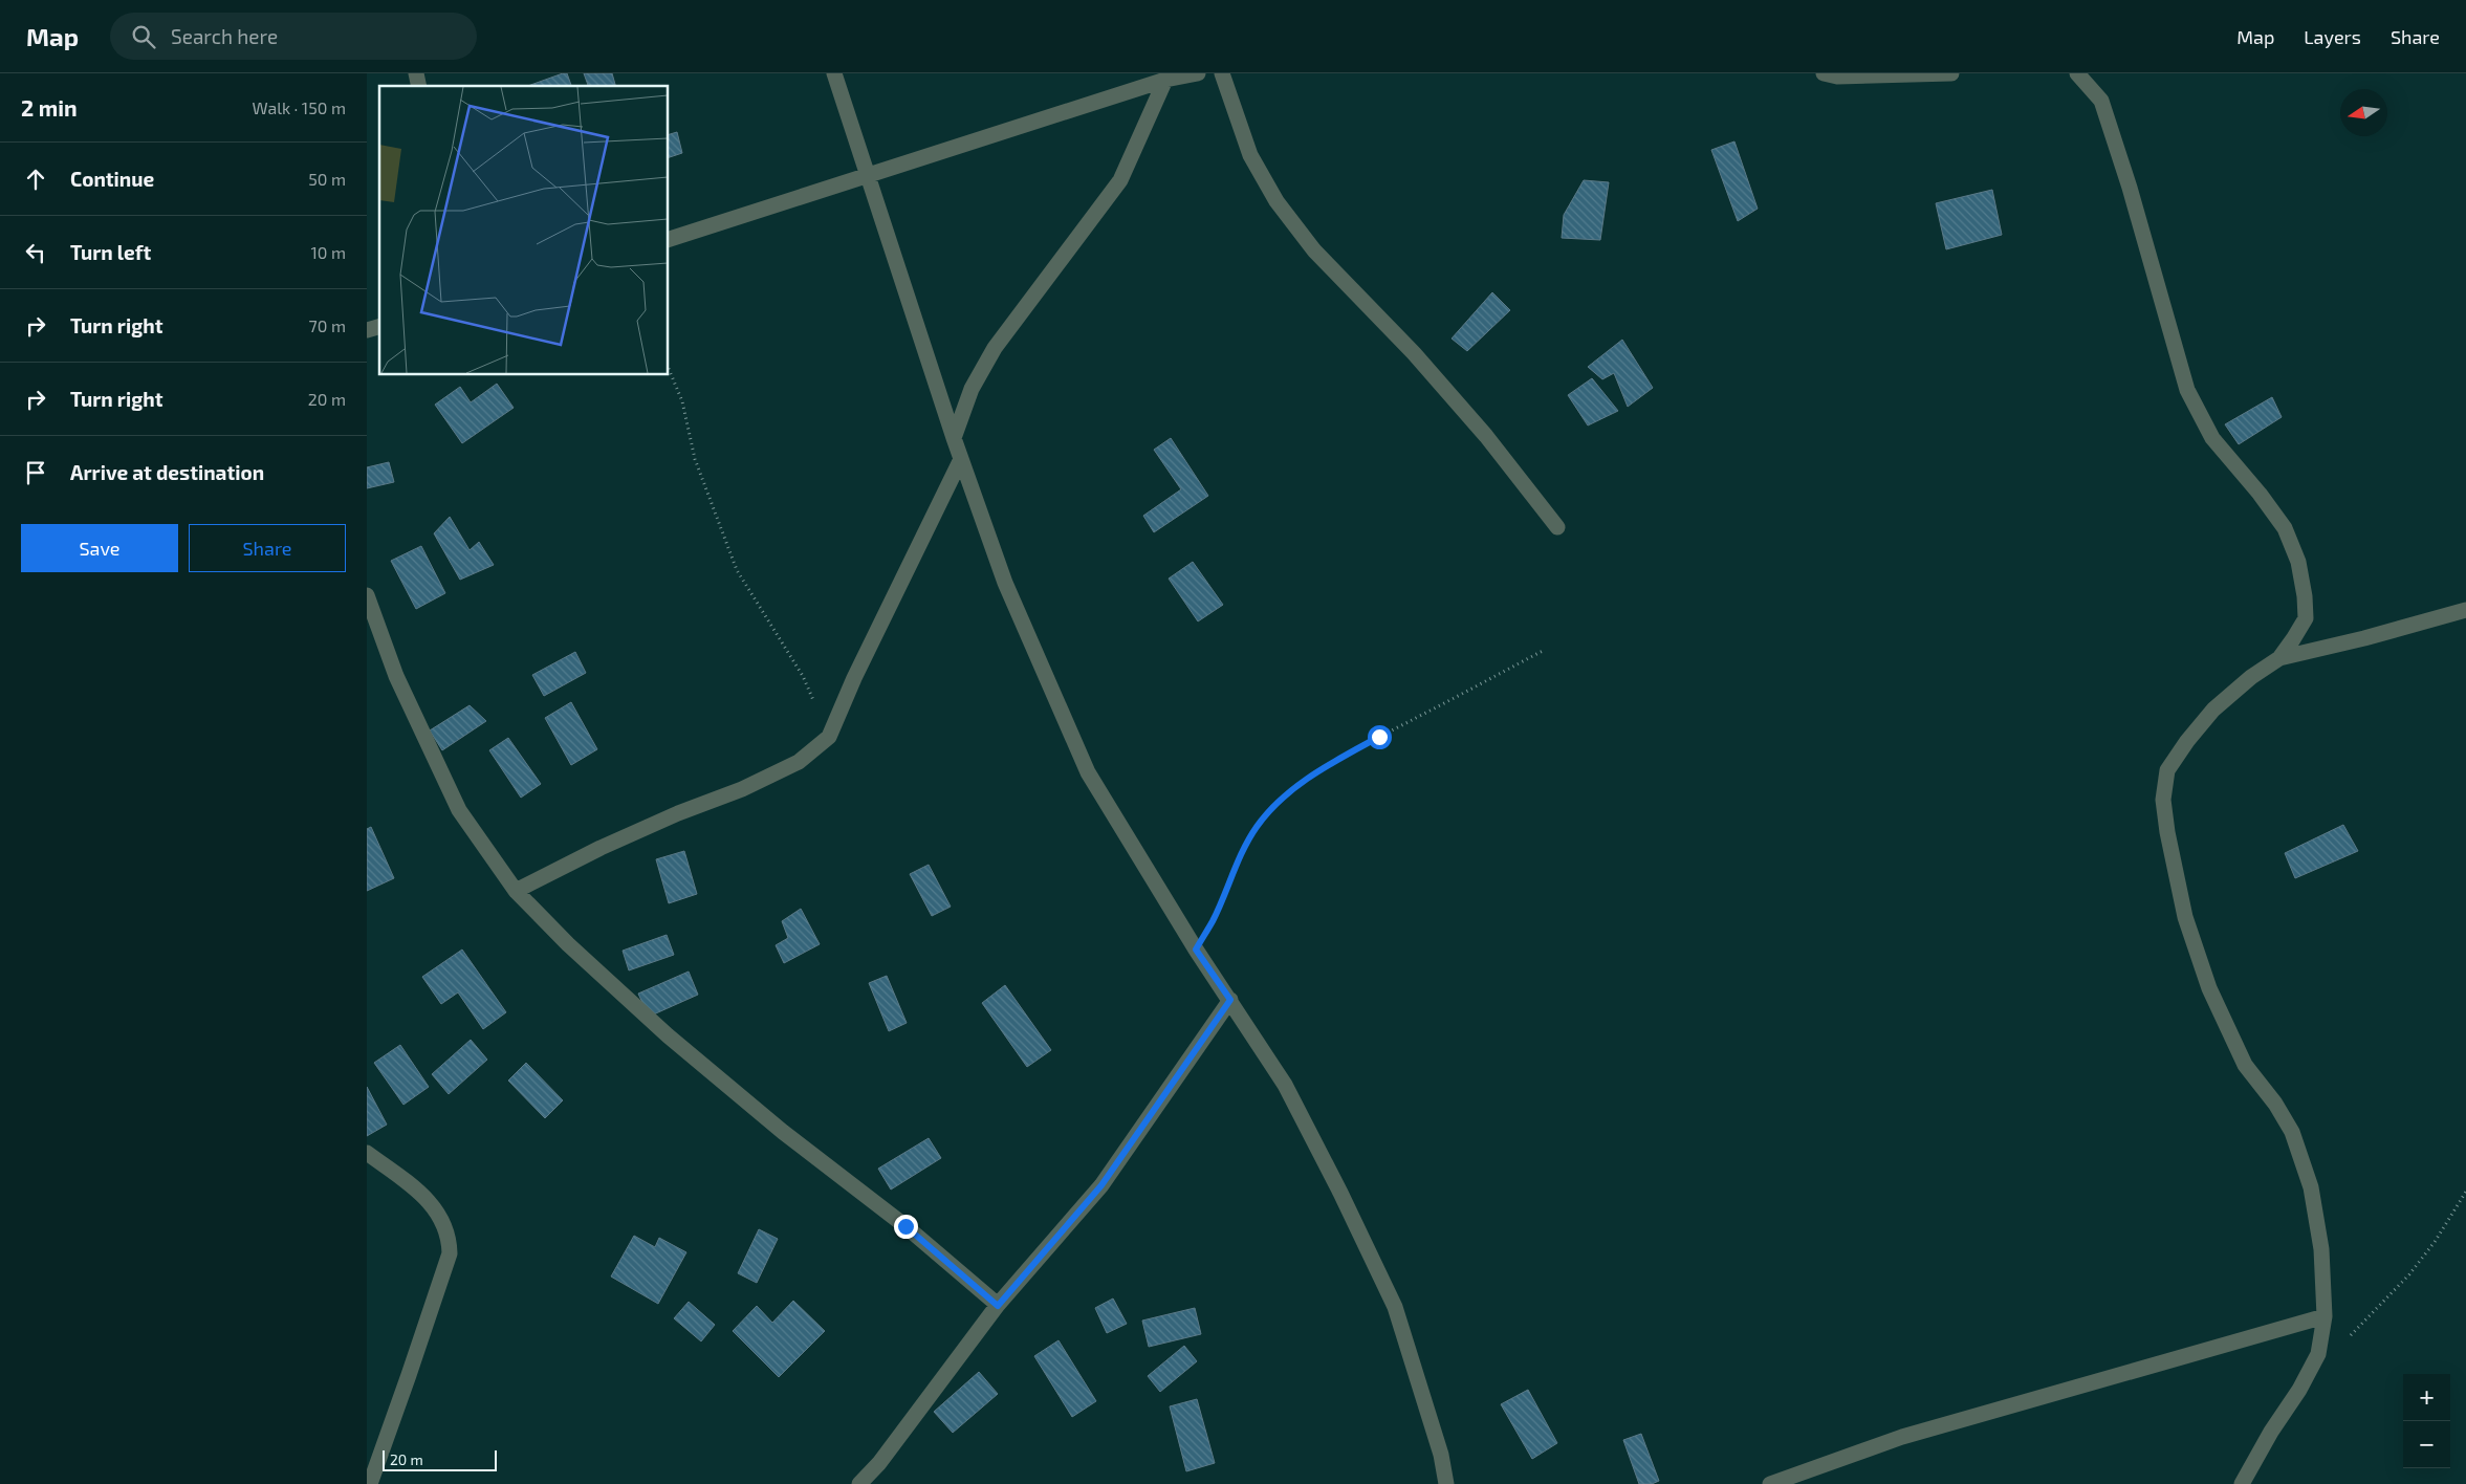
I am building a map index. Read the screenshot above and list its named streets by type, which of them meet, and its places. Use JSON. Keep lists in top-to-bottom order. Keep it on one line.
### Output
{"scale_bar":"20 m","north":"left","page":{"header":"Map","search":"Search here","nav":["Map","Layers","Share"],"heading":["2 min","Walk · 150 m"],"list":[["Continue","50 m"],["Turn left","10 m"],["Turn right","70 m"],["Turn right","20 m"],"Arrive at destination"],"buttons":["Save","Share"],"map_buttons":["+","−"],"scale":"20 m"}}
